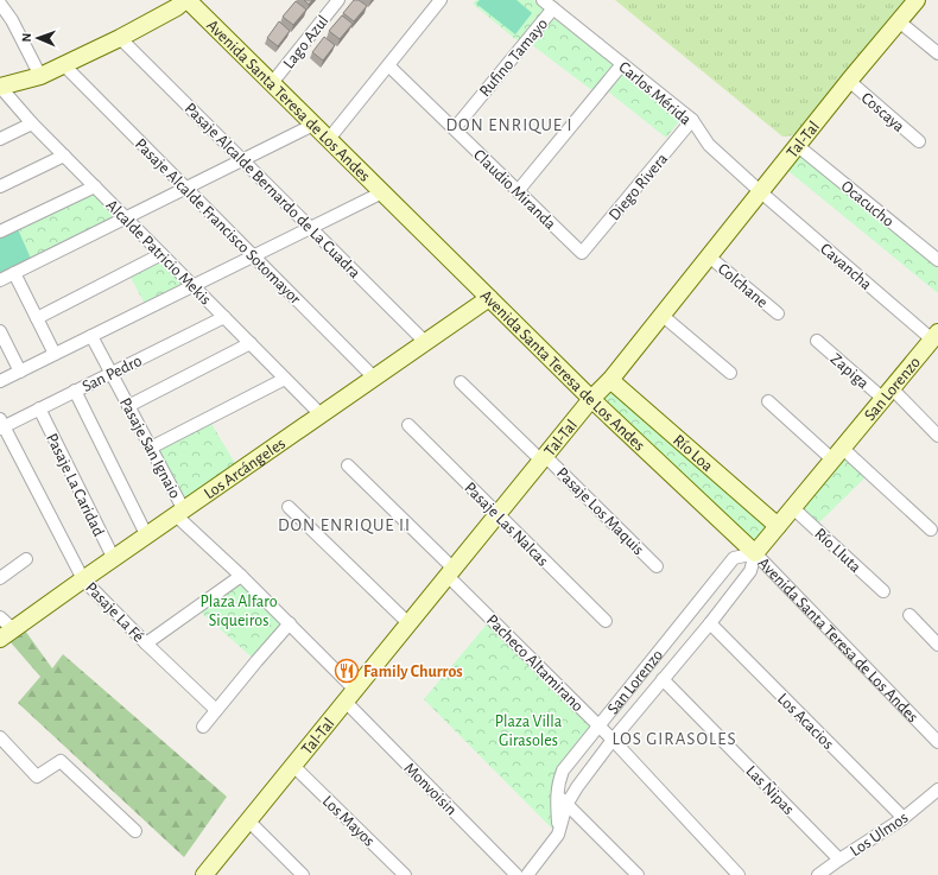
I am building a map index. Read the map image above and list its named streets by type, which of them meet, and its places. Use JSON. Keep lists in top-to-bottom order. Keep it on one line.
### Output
{"streets":{"street":["Lago Azul","Rufino Tamayo","Carlos Mérida","Avenida Santa Teresa de Los Andes","Coscaya","Tal-Tal","Diego Rivera","Claudio Miranda","Pasaje Alcalde Bernardo de La Cuadra","Ocacucho","Pasaje Alcalde Francisco Sotomayor","Alcalde Patricio Mekis","Cavancha","Colchane","Zapiga","San Pedro","San Lorenzo","Pasaje San Ignaio","Río Loa","Los Arcángeles","Pasaje La Caridad","Pasaje Los Maquis","Pasaje Las Nalcas","Río Lluta","Pasaje La Fé","Pacheco Altamirano","Los Acacios","Monvoisin","Las Ñipas","Los Mayos","Los Ulmos"]},"crossings":[["Lago Azul","Avenida Santa Teresa de Los Andes"],["Rufino Tamayo","Carlos Mérida"],["Rufino Tamayo","Claudio Miranda"],["Carlos Mérida","Tal-Tal"],["Carlos Mérida","Diego Rivera"],["Carlos Mérida","Cavancha"],["Avenida Santa Teresa de Los Andes","Tal-Tal"],["Avenida Santa Teresa de Los Andes","San Lorenzo"],["Avenida Santa Teresa de Los Andes","Los Arcángeles"],["Coscaya","Tal-Tal"],["Tal-Tal","Ocacucho"],["Tal-Tal","Cavancha"],["Tal-Tal","Colchane"],["Tal-Tal","Río Loa"],["Tal-Tal","Pasaje Los Maquis"],["Tal-Tal","Pasaje Las Nalcas"],["Tal-Tal","Pacheco Altamirano"],["Tal-Tal","Monvoisin"],["Tal-Tal","Los Mayos"],["Diego Rivera","Claudio Miranda"],["Pasaje Alcalde Bernardo de La Cuadra","Los Arcángeles"],["Pasaje Alcalde Francisco Sotomayor","Los Arcángeles"],["Alcalde Patricio Mekis","San Pedro"],["Alcalde Patricio Mekis","Los Arcángeles"],["Cavancha","San Lorenzo"],["Zapiga","San Lorenzo"],["San Pedro","Pasaje San Ignaio"],["San Pedro","Pasaje La Caridad"],["San Pedro","Pasaje La Fé"],["San Lorenzo","Río Loa"],["San Lorenzo","Río Lluta"],["San Lorenzo","Pacheco Altamirano"],["San Lorenzo","Los Acacios"],["San Lorenzo","Las Ñipas"],["Pasaje San Ignaio","Los Arcángeles"],["Pasaje San Ignaio","Monvoisin"],["Los Arcángeles","Pasaje La Caridad"],["Los Arcángeles","Pasaje La Fé"],["Los Acacios","Los Ulmos"],["Las Ñipas","Los Ulmos"]],"districts":["DON ENRIQUE I","DON ENRIQUE II","LOS GIRASOLES"],"parks":["Plaza Alfaro Siqueiros","Plaza Villa Girasoles"],"places":{"restaurant":["Family Churros"]},"north":"left"}
